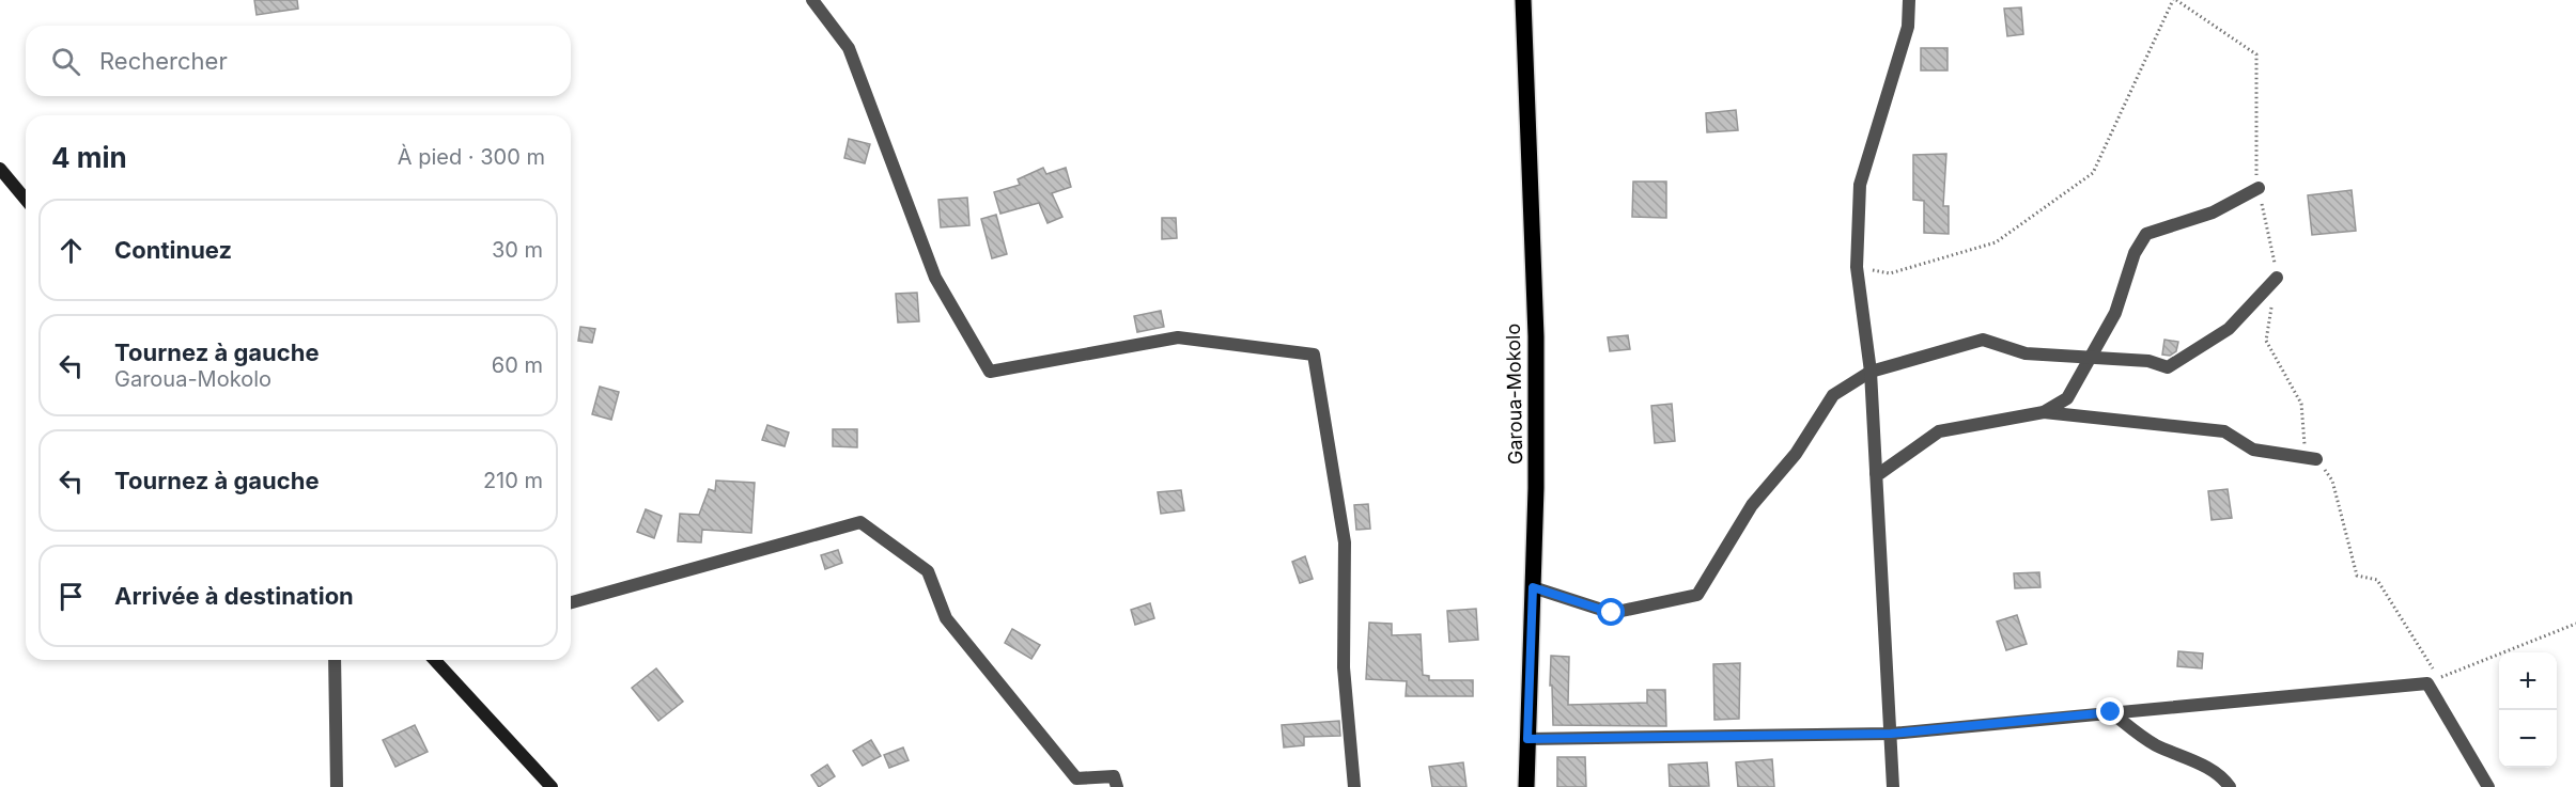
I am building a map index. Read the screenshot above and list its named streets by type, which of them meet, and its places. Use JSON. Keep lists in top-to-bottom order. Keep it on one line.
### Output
{"streets":{"main road":["Garoua-Mokolo"]},"page":{"search":"Rechercher","heading":["4 min","À pied · 300 m"],"list":[["Continuez","30 m"],["Tournez à gauche","Garoua-Mokolo","60 m"],["Tournez à gauche","210 m"],"Arrivée à destination"],"map_buttons":["+","−"]}}
